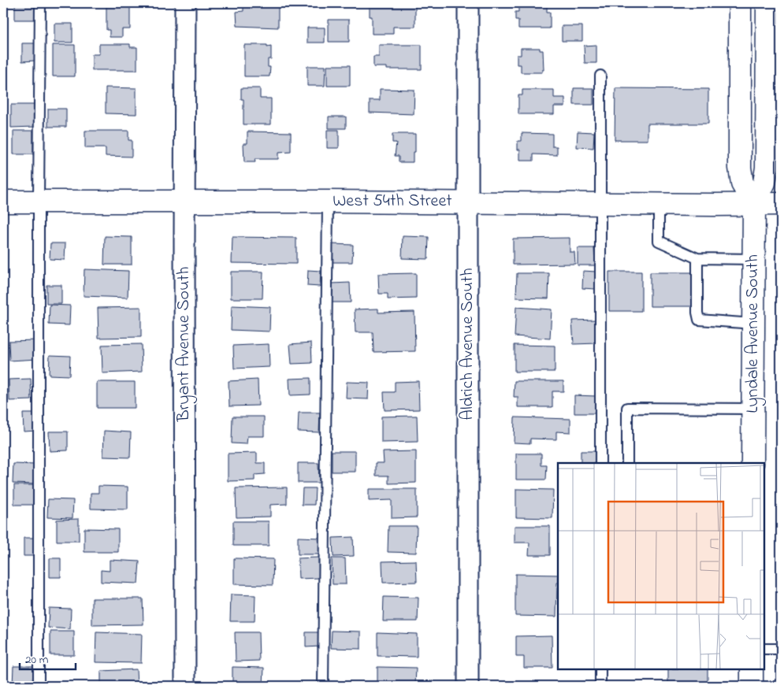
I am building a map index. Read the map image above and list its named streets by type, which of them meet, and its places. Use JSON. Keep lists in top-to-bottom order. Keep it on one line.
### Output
{"streets":{"street":["West 54th Street","Lyndale Avenue South","Bryant Avenue South","Aldrich Avenue South"]},"crossings":[["West 54th Street","Lyndale Avenue South"],["West 54th Street","Bryant Avenue South"],["West 54th Street","Aldrich Avenue South"]],"scale_bar":"20 m"}
